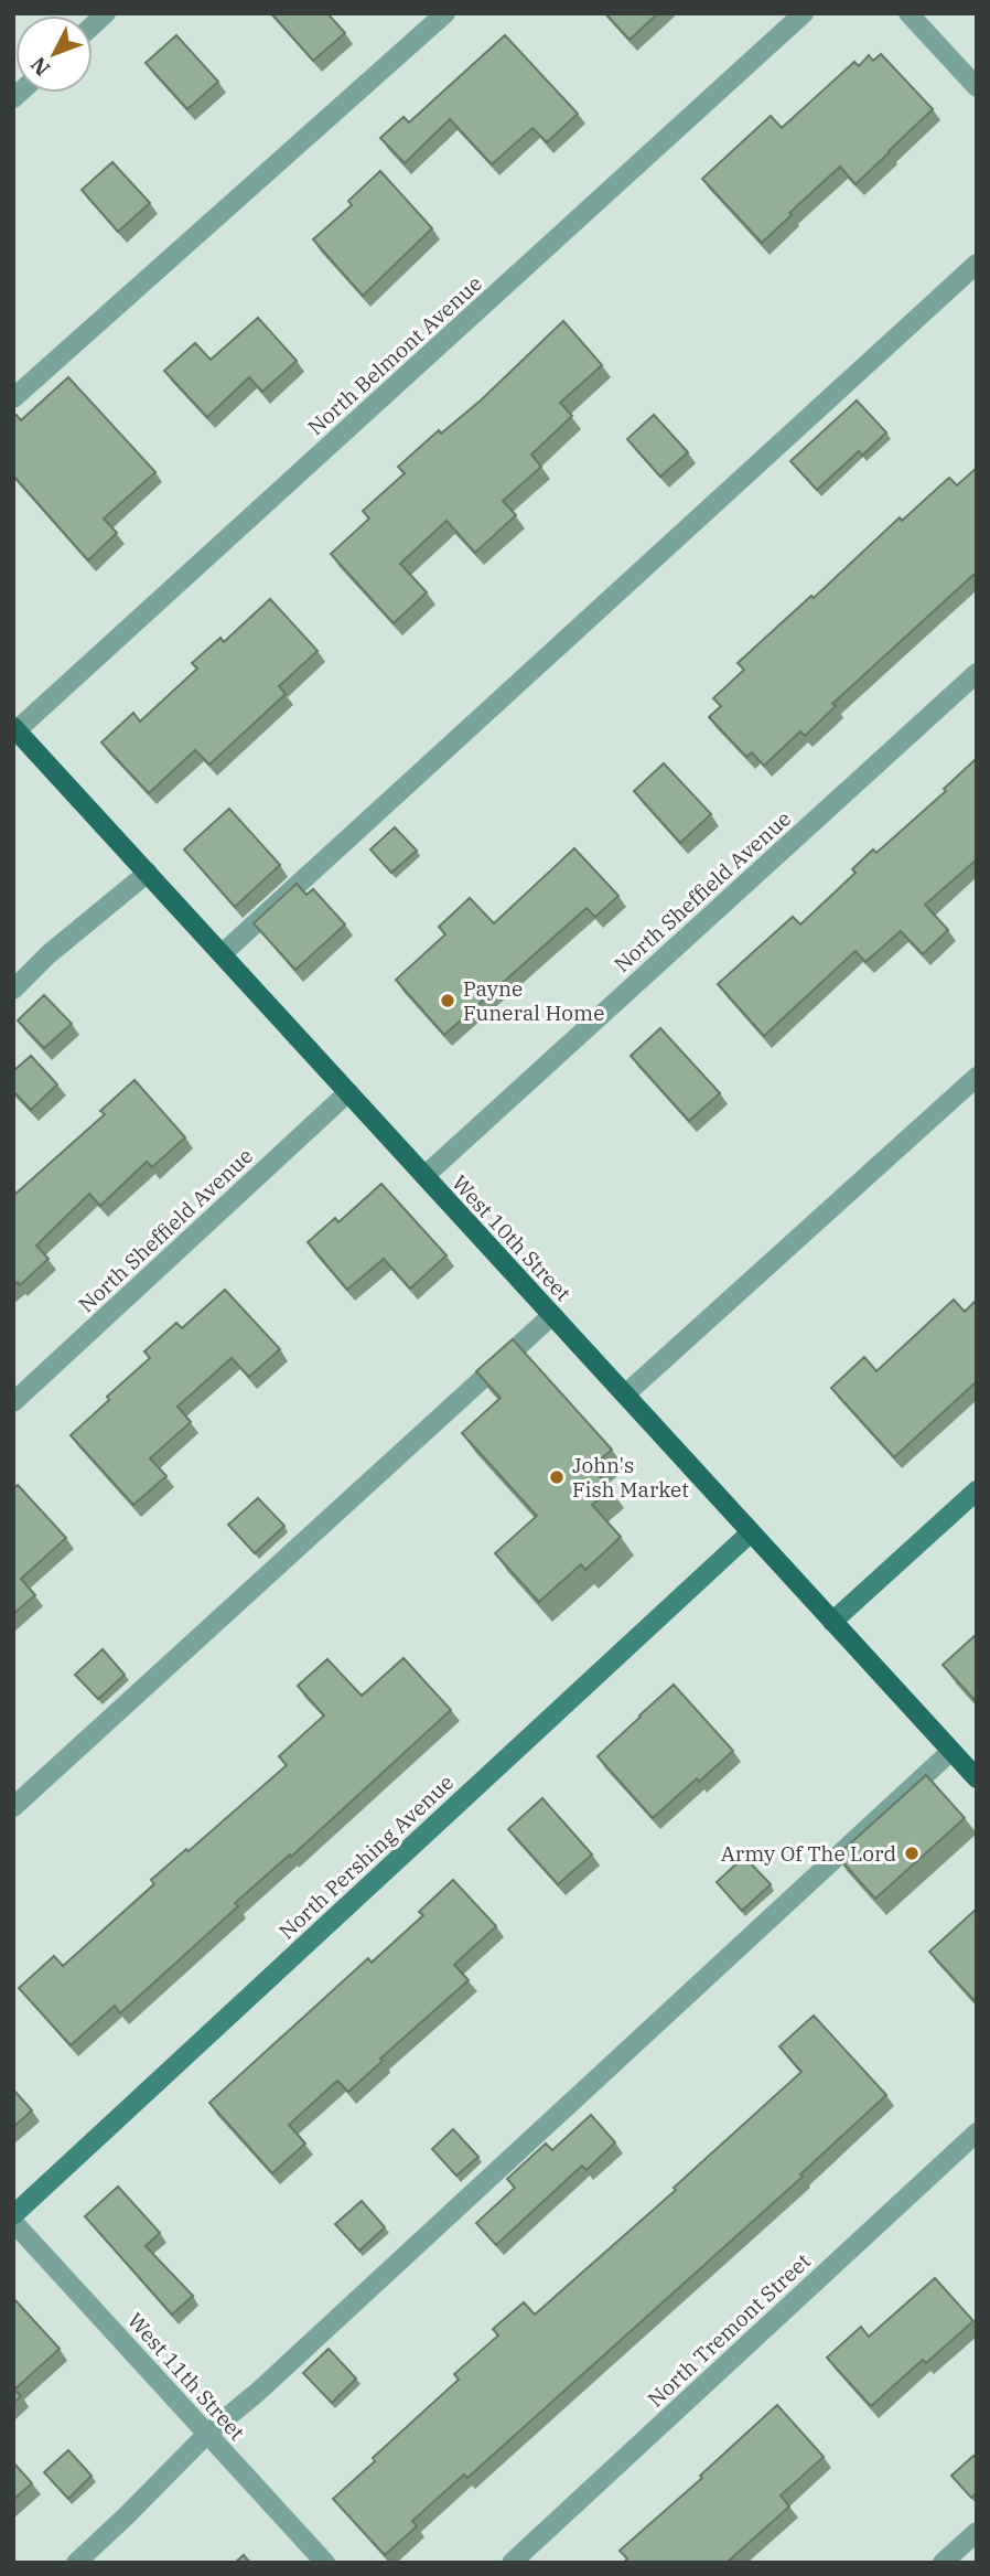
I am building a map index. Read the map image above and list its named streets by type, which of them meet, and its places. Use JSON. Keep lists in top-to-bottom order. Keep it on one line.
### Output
{"streets":{"main road":["West 10th Street"],"street":["North Belmont Avenue","North Sheffield Avenue","North Pershing Avenue","North Tremont Street","West 11th Street"]},"crossings":[["North Belmont Avenue","West 10th Street"],["North Sheffield Avenue","West 10th Street"],["West 10th Street","North Pershing Avenue"]],"places":["Payne Funeral Home","John's Fish Market","Army Of The Lord"],"north":"bottom left"}
